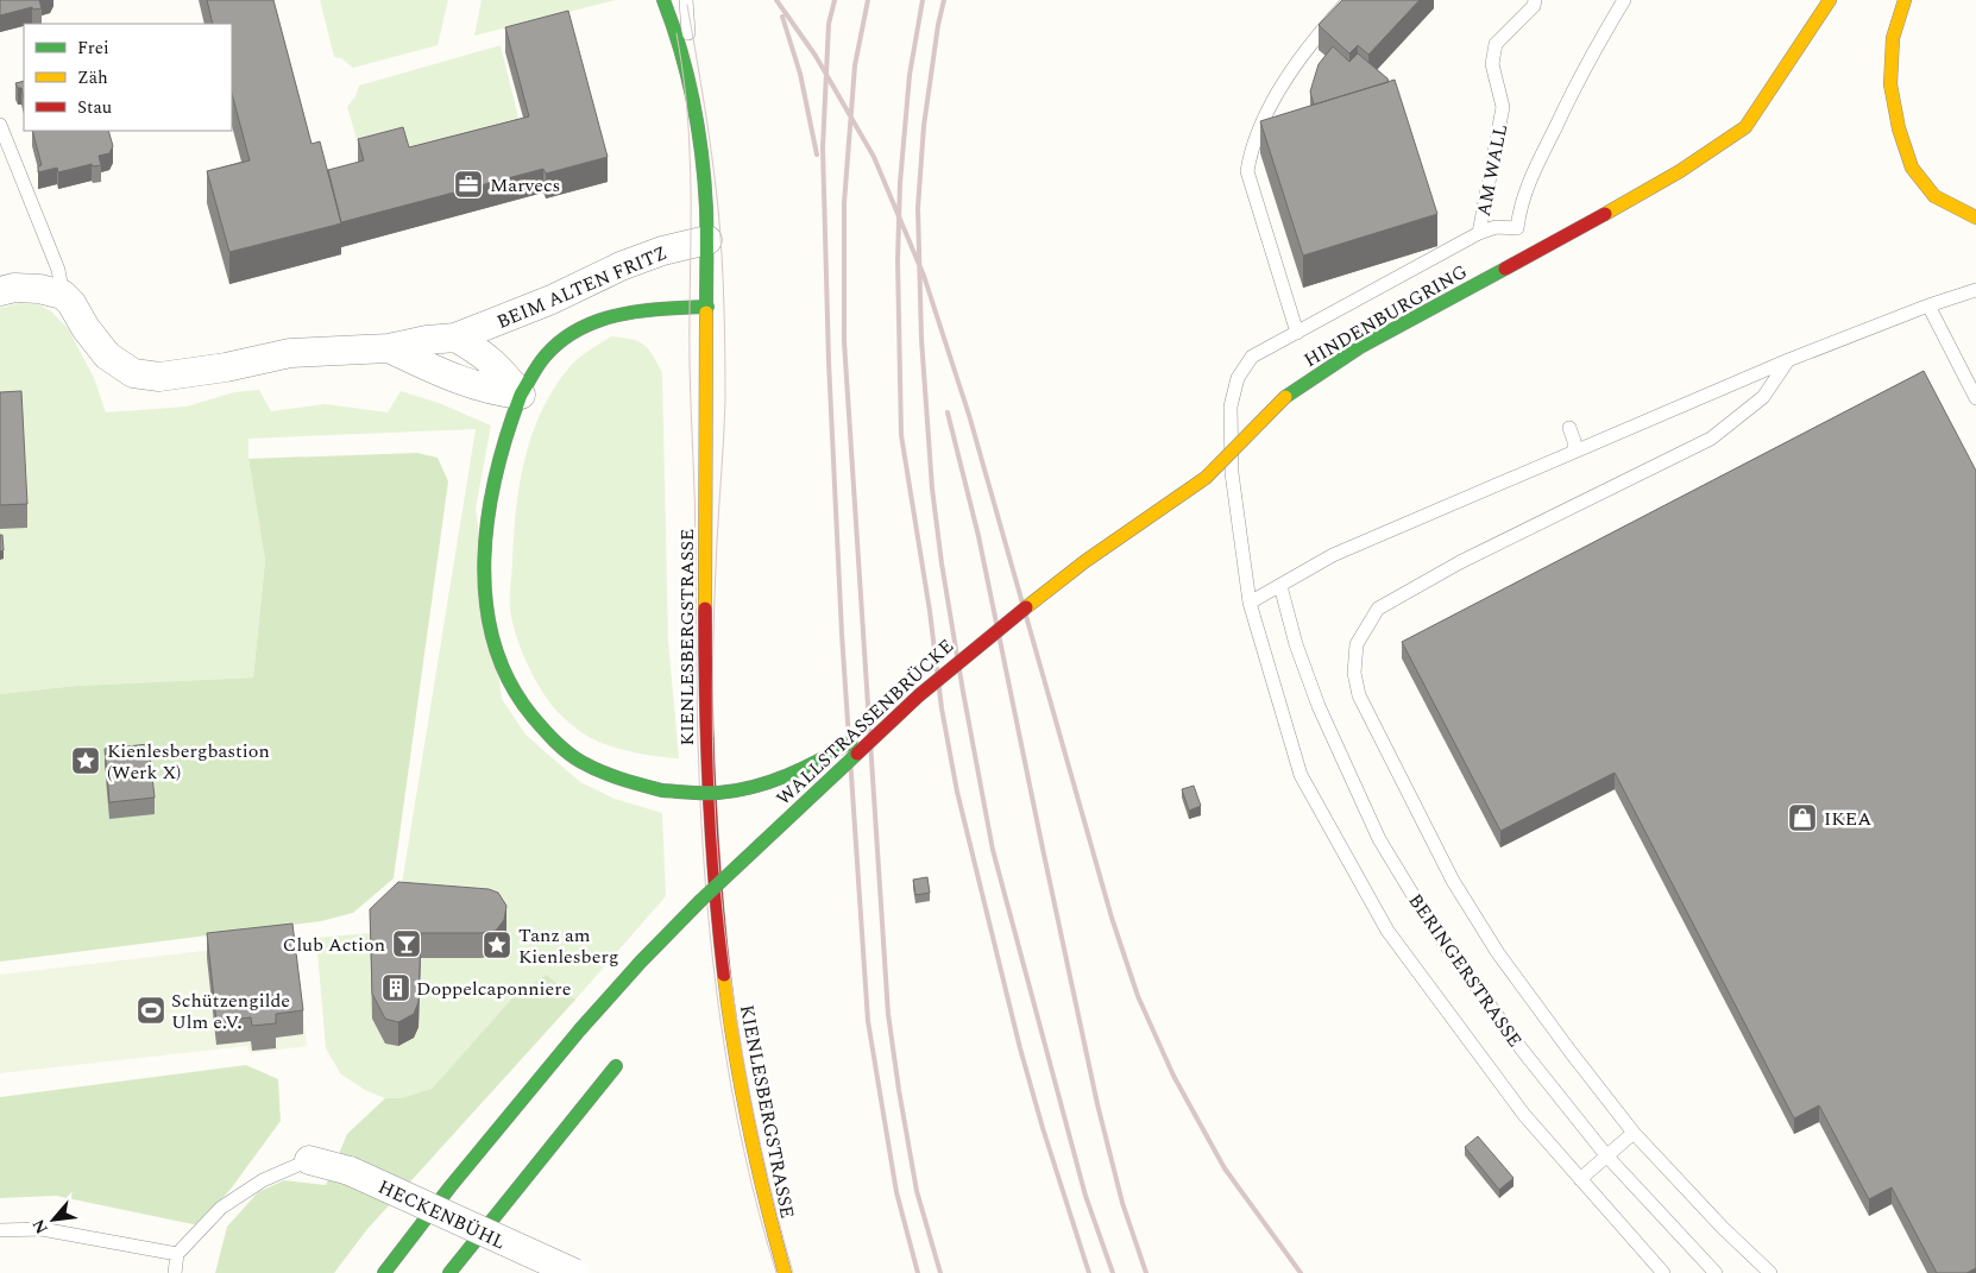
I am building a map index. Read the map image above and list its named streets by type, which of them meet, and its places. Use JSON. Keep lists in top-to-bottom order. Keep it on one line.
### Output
{"streets":{"main road":["HINDENBURGRING","KIENLESBERGSTRASSE","WALLSTRASSENBRÜCKE"],"street":["BEIM ALTEN FRITZ","HECKENBÜHL"],"lane":["AM WALL","BERINGERSTRASSE"]},"crossings":[["AM WALL","BERINGERSTRASSE"],["BEIM ALTEN FRITZ","KIENLESBERGSTRASSE"],["HINDENBURGRING","WALLSTRASSENBRÜCKE"]],"places":{"office":["Marvecs"],"place":["Kienlesbergbastion (Werk X)","Tanz am Kienlesberg"],"shop":["IKEA"],"bar":["Club Action"],"building":["Doppelcaponniere"],"sports":["Schützengilde Ulm e.V."]},"legend":["Frei","Zäh","Stau"],"north":"bottom left"}
